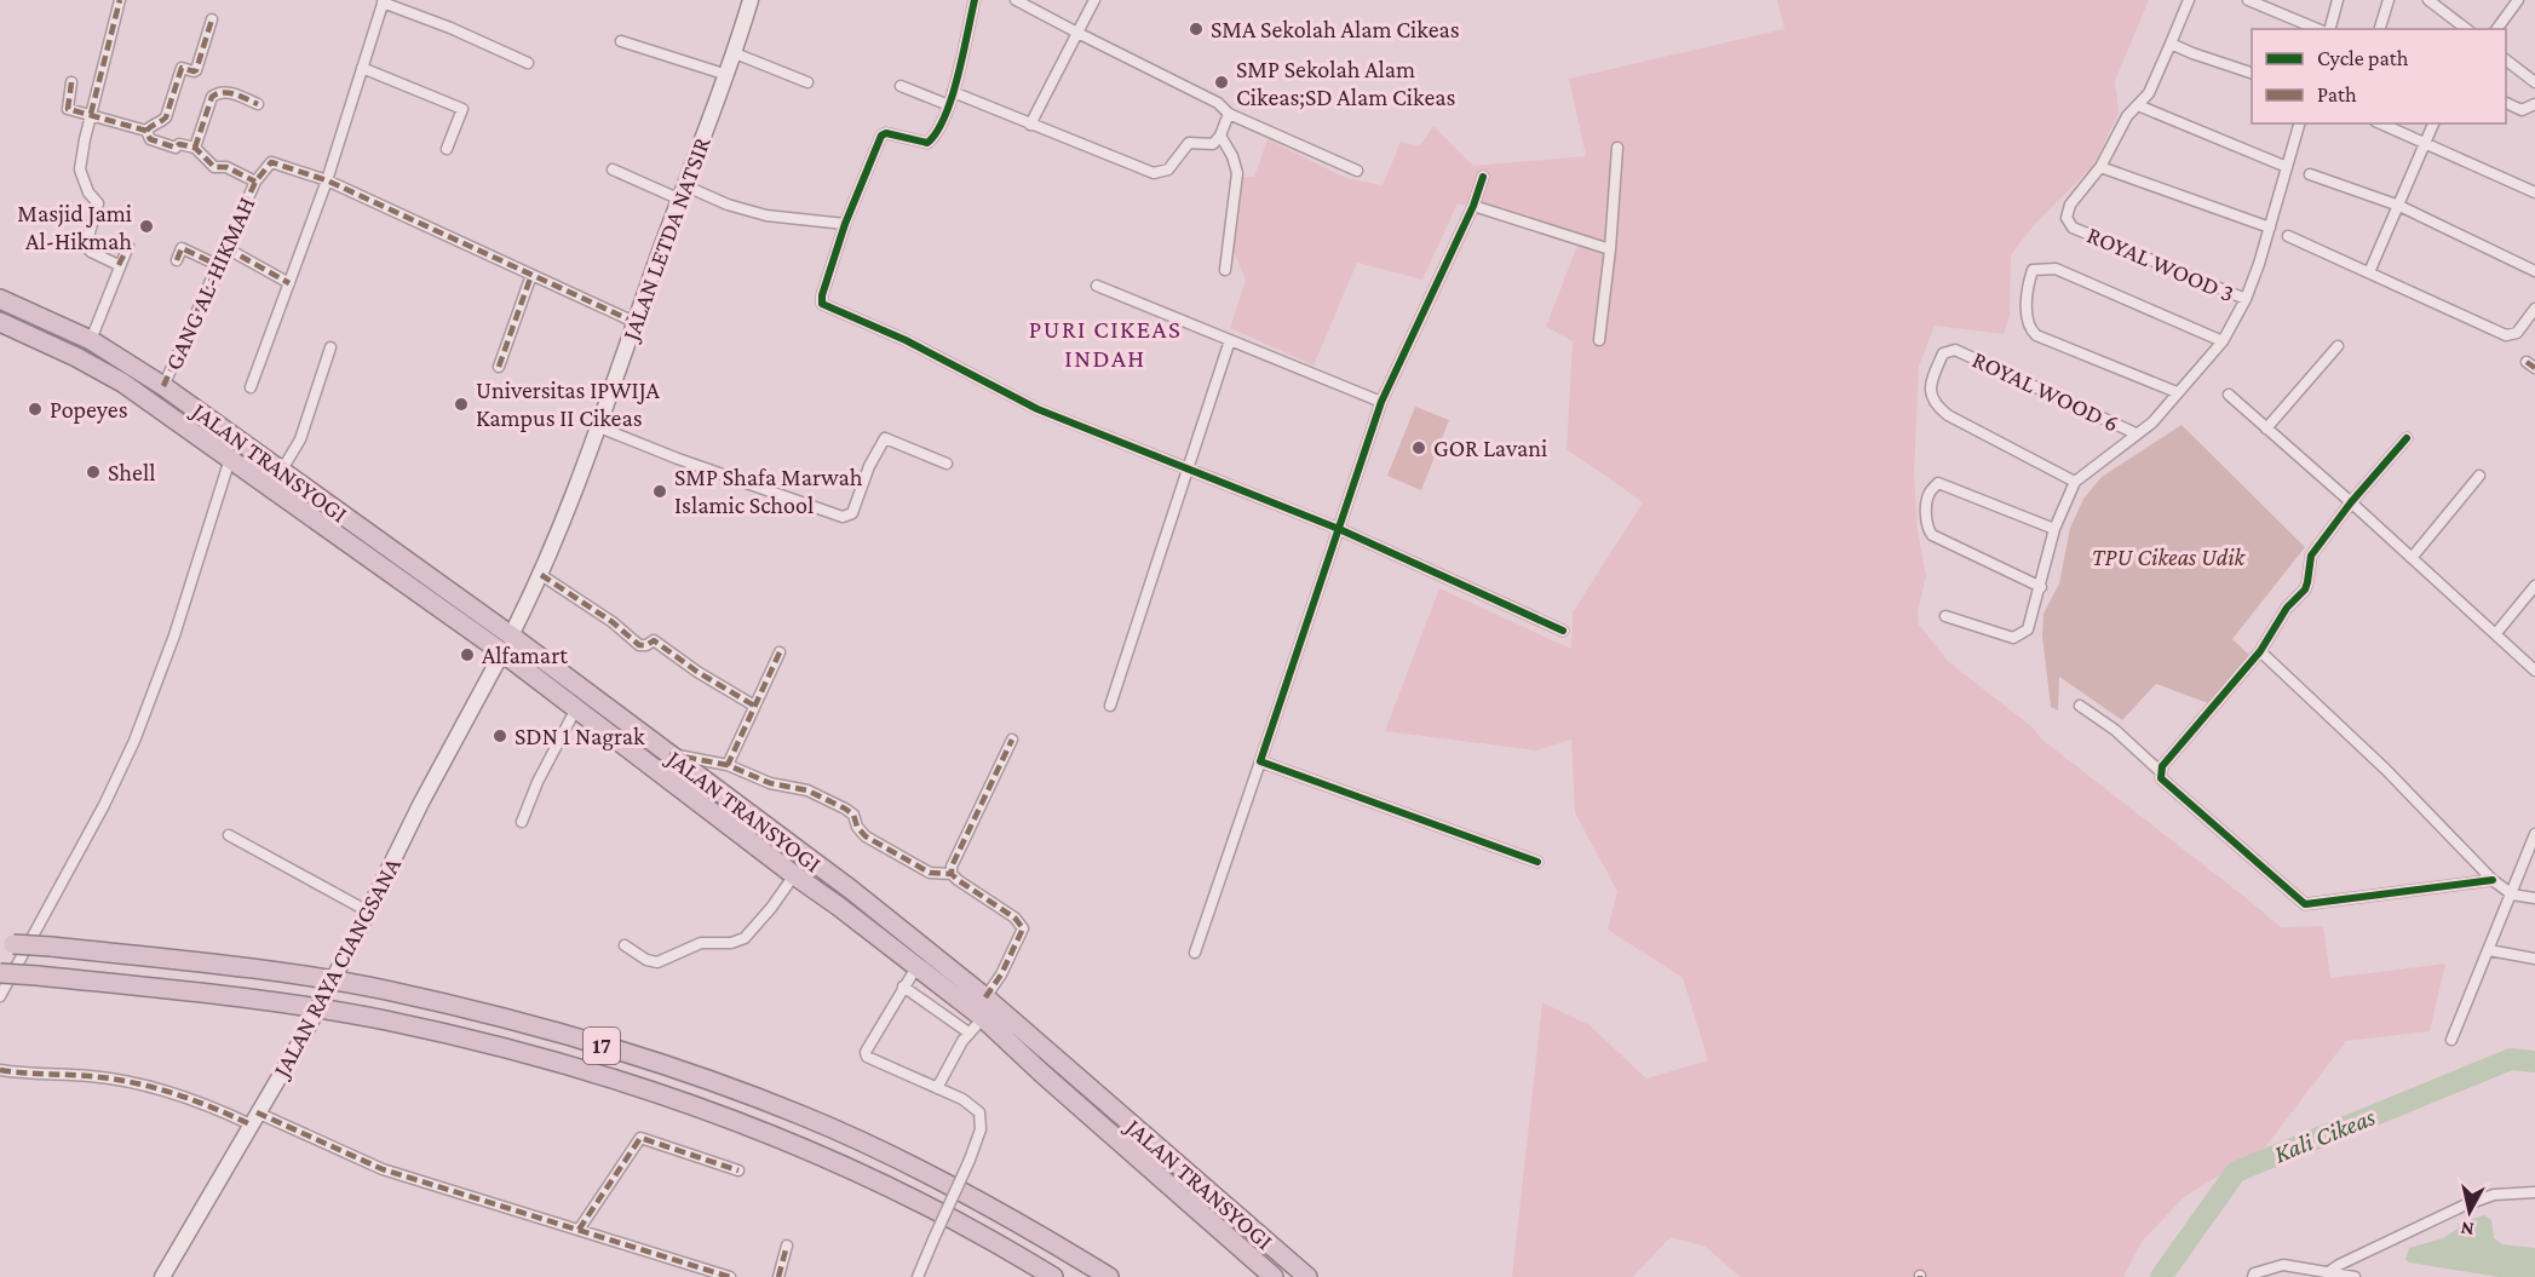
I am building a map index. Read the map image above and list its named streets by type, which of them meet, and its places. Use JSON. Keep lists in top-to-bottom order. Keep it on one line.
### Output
{"streets":{"highway":["JALAN TRANSYOGI","17"],"main road":["JALAN LETDA NATSIR","JALAN RAYA CIANGSANA"],"street":["ROYAL WOOD 3","GANG AL-HIKMAH","ROYAL WOOD 6"]},"crossings":[["JALAN LETDA NATSIR","JALAN TRANSYOGI"],["JALAN LETDA NATSIR","JALAN RAYA CIANGSANA"],["GANG AL-HIKMAH","JALAN TRANSYOGI"],["JALAN TRANSYOGI","JALAN RAYA CIANGSANA"]],"districts":["PURI CIKEAS INDAH"],"water":["Kali Cikeas"],"parks":["TPU Cikeas Udik"],"places":["SMA Sekolah Alam Cikeas","SMP Sekolah Alam Cikeas;SD Alam Cikeas","Masjid Jami Al-Hikmah","Universitas IPWIJA Kampus II Cikeas","Popeyes","GOR Lavani","Shell","SMP Shafa Marwah Islamic School","Alfamart","SDN 1 Nagrak"],"legend":["Cycle path","Path"],"north":"bottom"}
